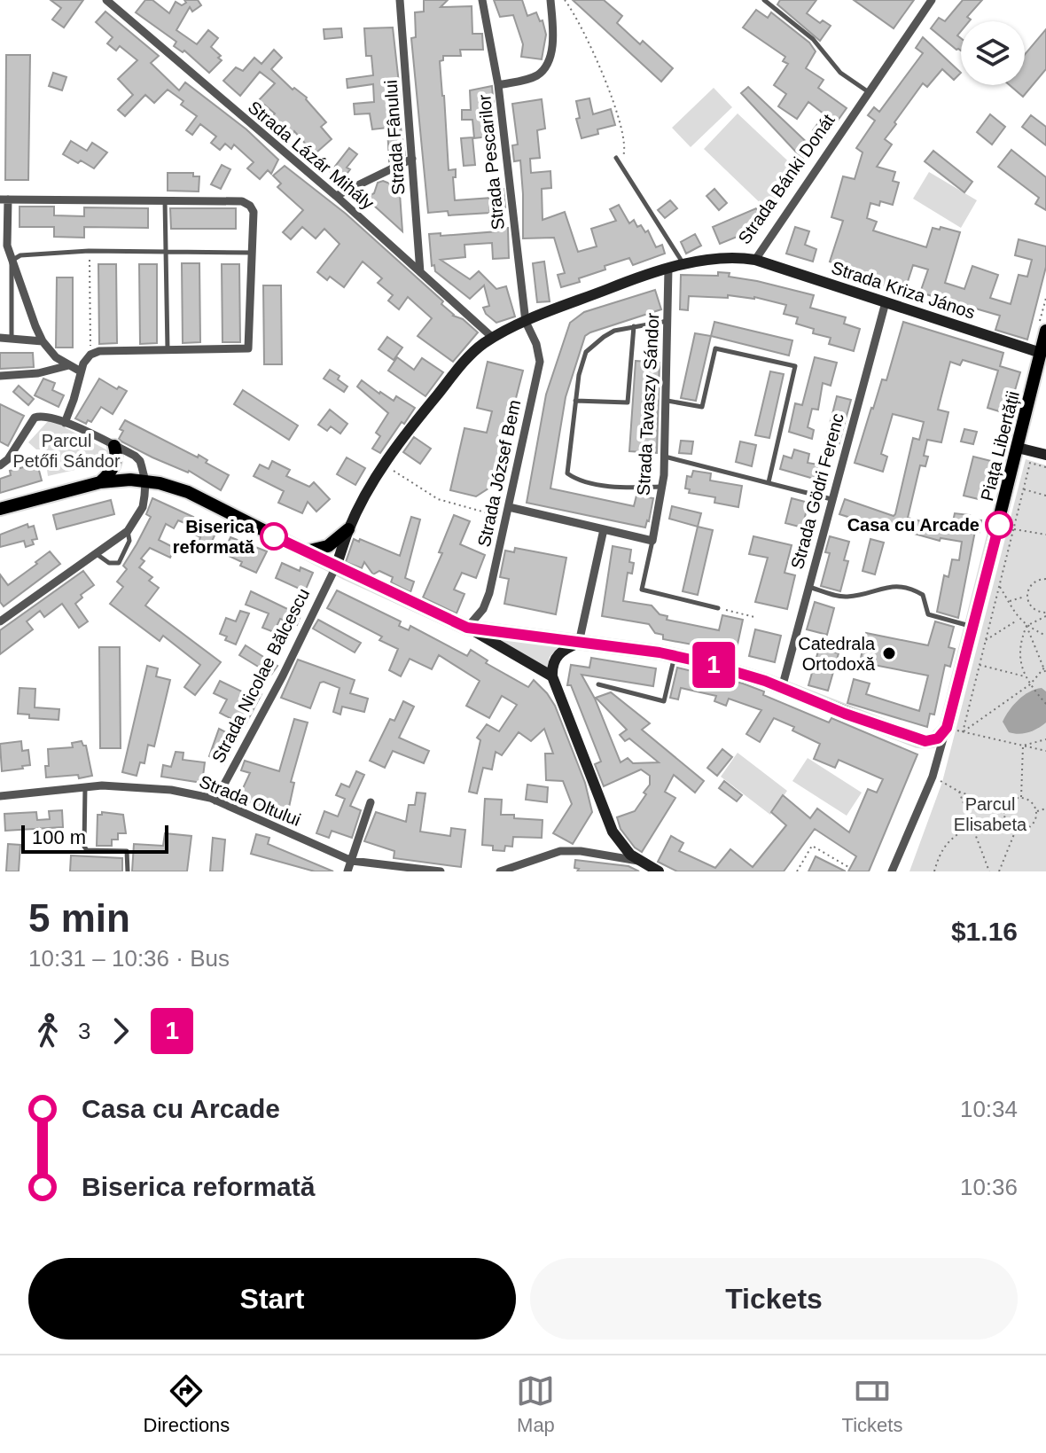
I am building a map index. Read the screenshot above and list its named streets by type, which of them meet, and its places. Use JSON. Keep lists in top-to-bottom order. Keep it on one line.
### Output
{"streets":{"main road":["Piața Libertății"],"street":["Strada Fânului","Strada Lázár Mihály","Strada Pescarilor","Strada Bánki Donát","Strada Kriza János","Strada Tavaszy Sándor","Strada József Bem","Strada Gödri Ferenc","Strada Nicolae Bălcescu","Strada Oltului"]},"crossings":[["Strada Fânului","Strada Lázár Mihály"],["Strada Lázár Mihály","Strada Bánki Donát"],["Strada Pescarilor","Strada Bánki Donát"],["Strada Pescarilor","Strada József Bem"],["Strada Bánki Donát","Strada Kriza János"],["Strada Bánki Donát","Strada Tavaszy Sándor"],["Strada Bánki Donát","Strada József Bem"],["Strada Kriza János","Piața Libertății"],["Strada Kriza János","Strada Gödri Ferenc"],["Strada Nicolae Bălcescu","Strada Oltului"]],"parks":["Parcul Petőfi Sándor","Parcul Elisabeta"],"places":["Casa cu Arcade","Biserica reformată","Catedrala Ortodoxă"],"lines":["bus line 1"],"scale_bar":"100 m","page":{"on_map":"1","scale":"100 m","heading":["5 min","10:31 – 10:36 · Bus","$1.16"],"legs":["3","1"],"list":[{"name":"Casa cu Arcade","value":"10:34"},{"name":"Biserica reformată","value":"10:36"}],"buttons":["Start","Tickets"],"tabs":["Directions","Map","Tickets"]}}
